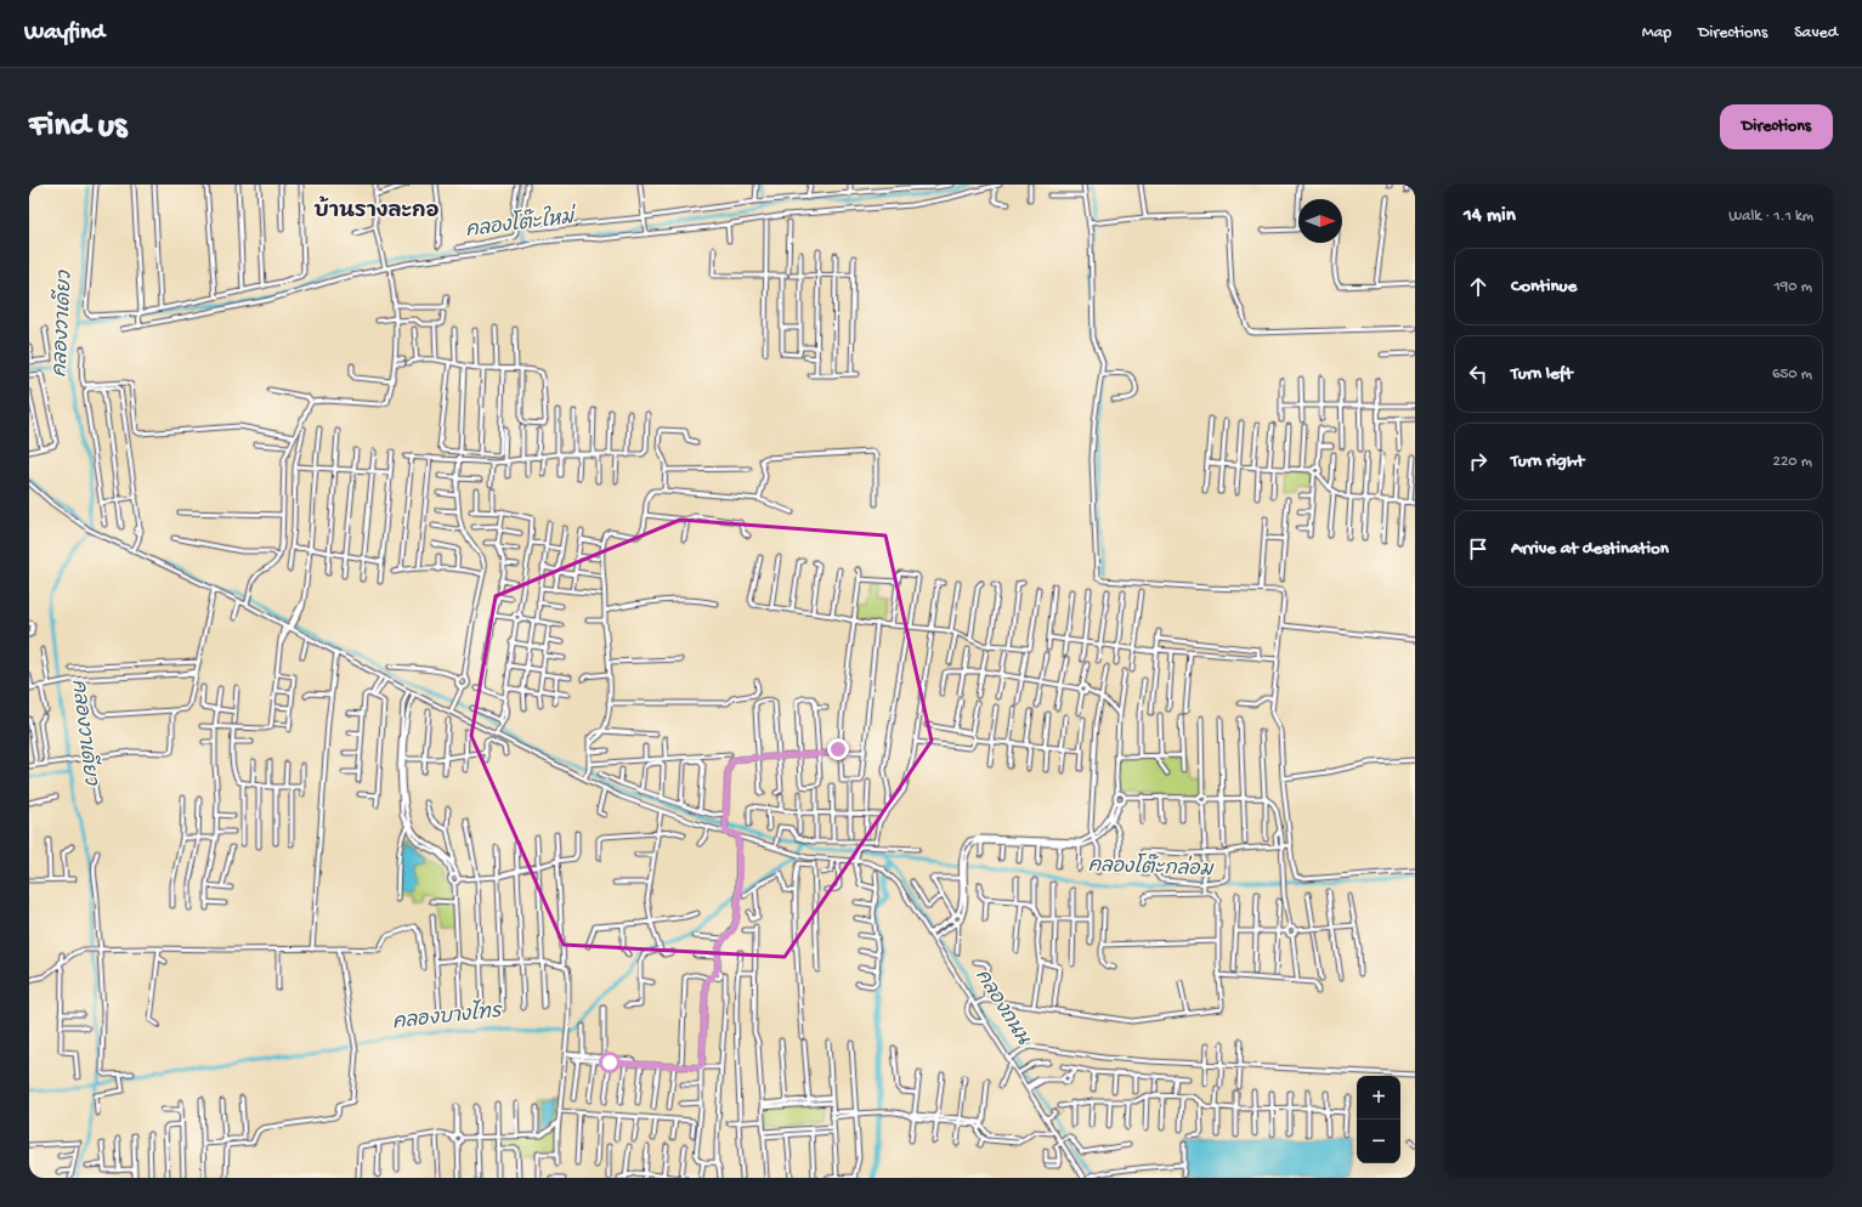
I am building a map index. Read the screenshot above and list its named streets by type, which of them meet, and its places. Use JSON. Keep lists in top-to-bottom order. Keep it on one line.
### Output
{"districts":["บ้านรางละกอ"],"water":["คลองโต๊ะใหม่","คลองวาเดียว","คลองโต๊ะกล่อม","คลองถนน","คลองบางไทร"],"north":"right","page":{"header":"Wayfind","nav":["Map","Directions","Saved"],"buttons":"Directions","title":"Find us","heading":["14 min","Walk · 1.1 km"],"list":[["Continue","190 m"],["Turn left","650 m"],["Turn right","220 m"],"Arrive at destination"],"map_buttons":["+","−"]}}
